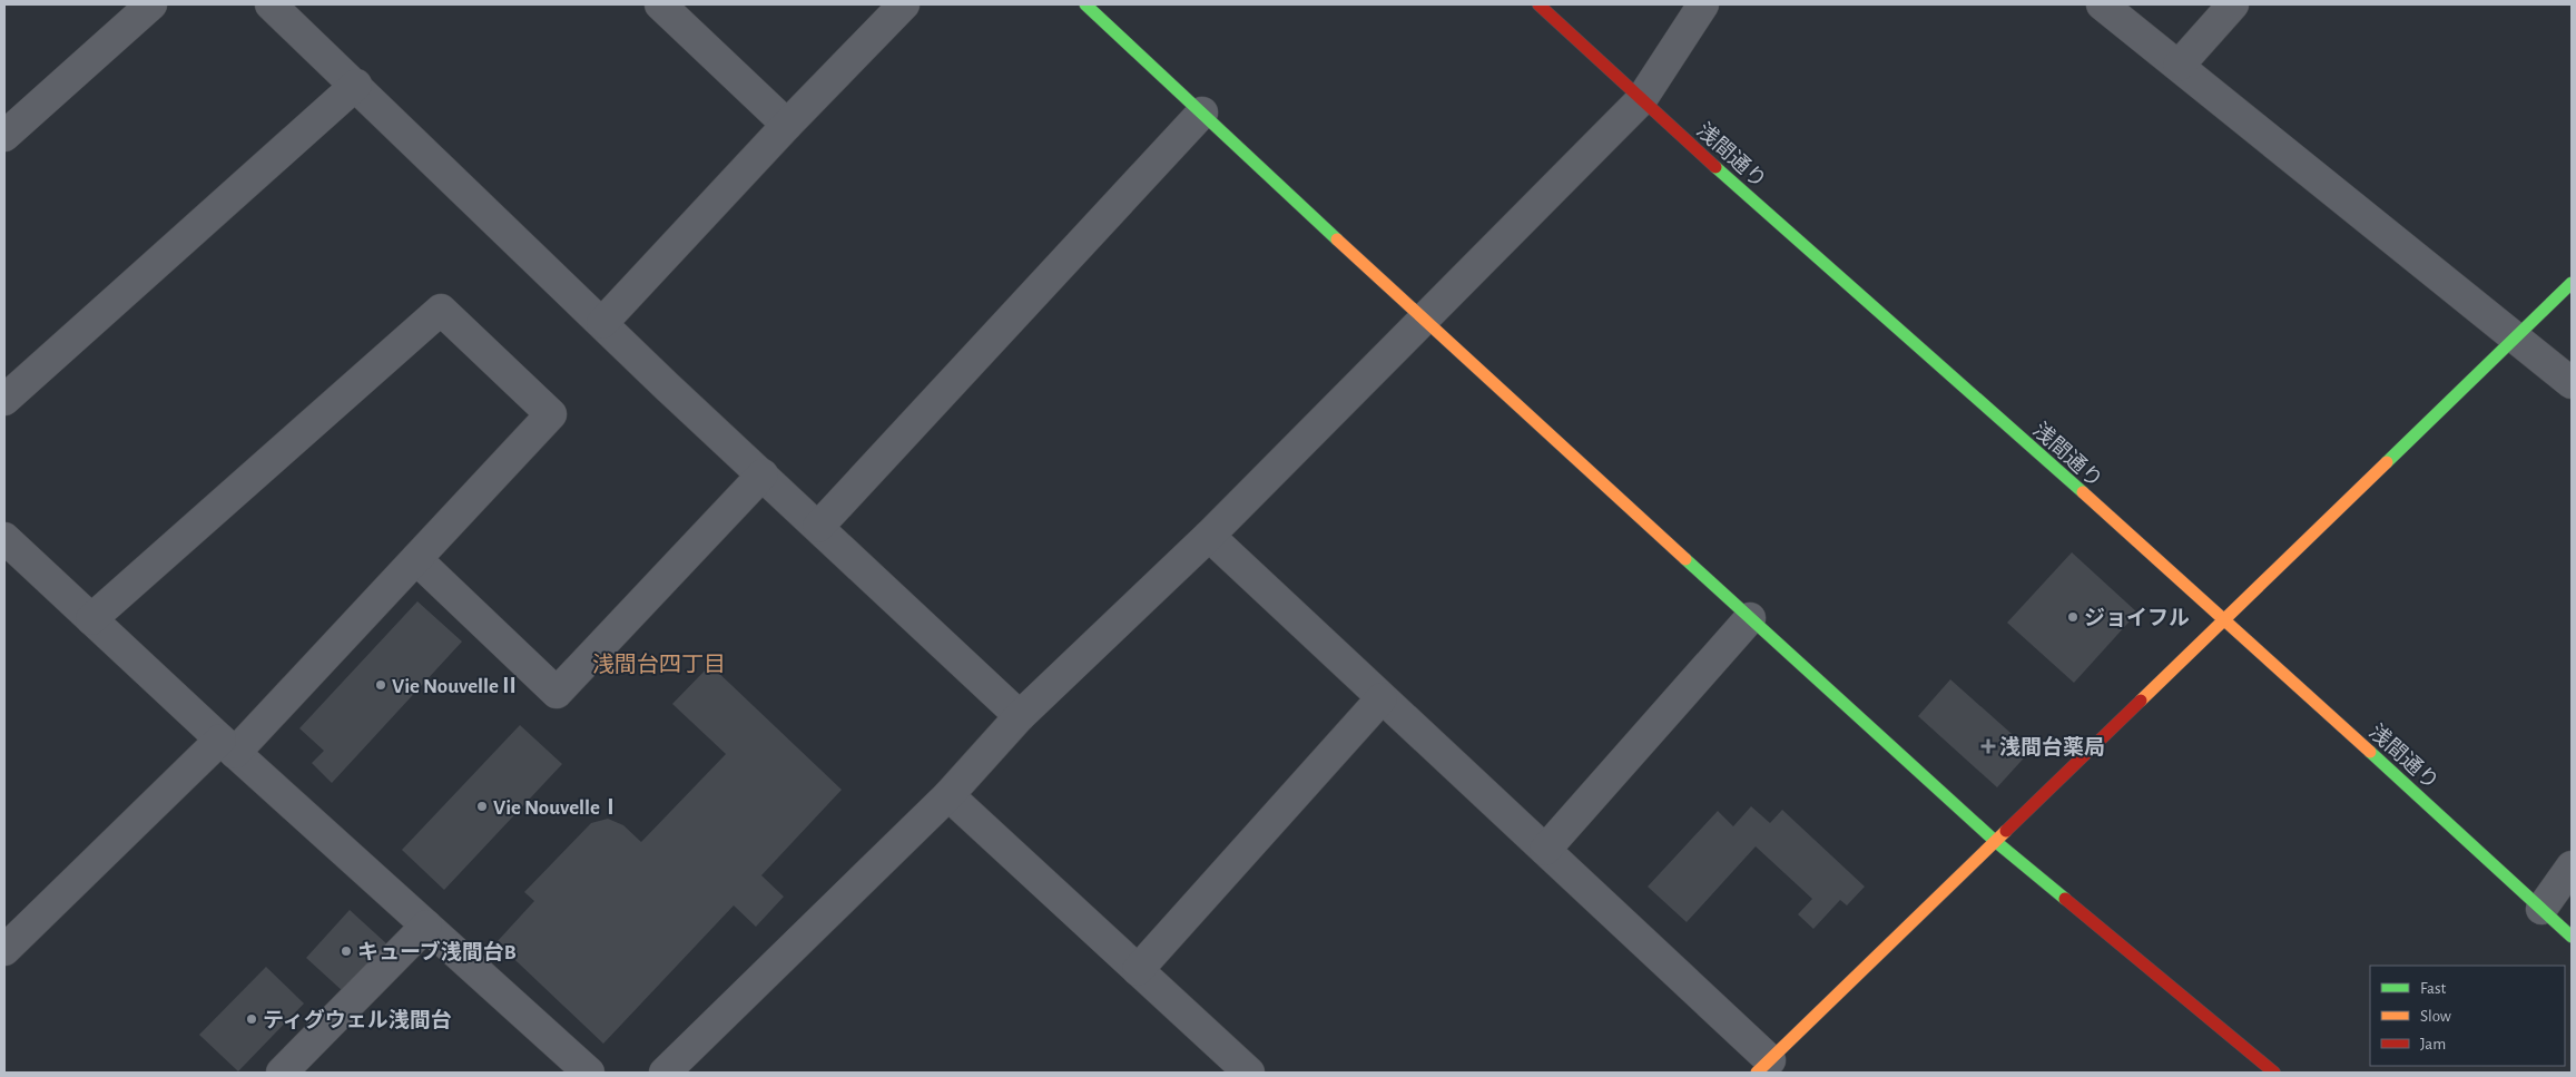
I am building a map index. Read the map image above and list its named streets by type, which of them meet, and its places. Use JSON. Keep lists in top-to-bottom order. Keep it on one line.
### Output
{"streets":{"street":["浅間通り"]},"districts":["浅間台四丁目"],"places":{"other":["ジョイフル","Vie NouvelleⅡ","Vie NouvelleⅠ","キューブ浅間台B","ティグウェル浅間台"],"health":["浅間台薬局"]},"legend":["Fast","Slow","Jam"]}
